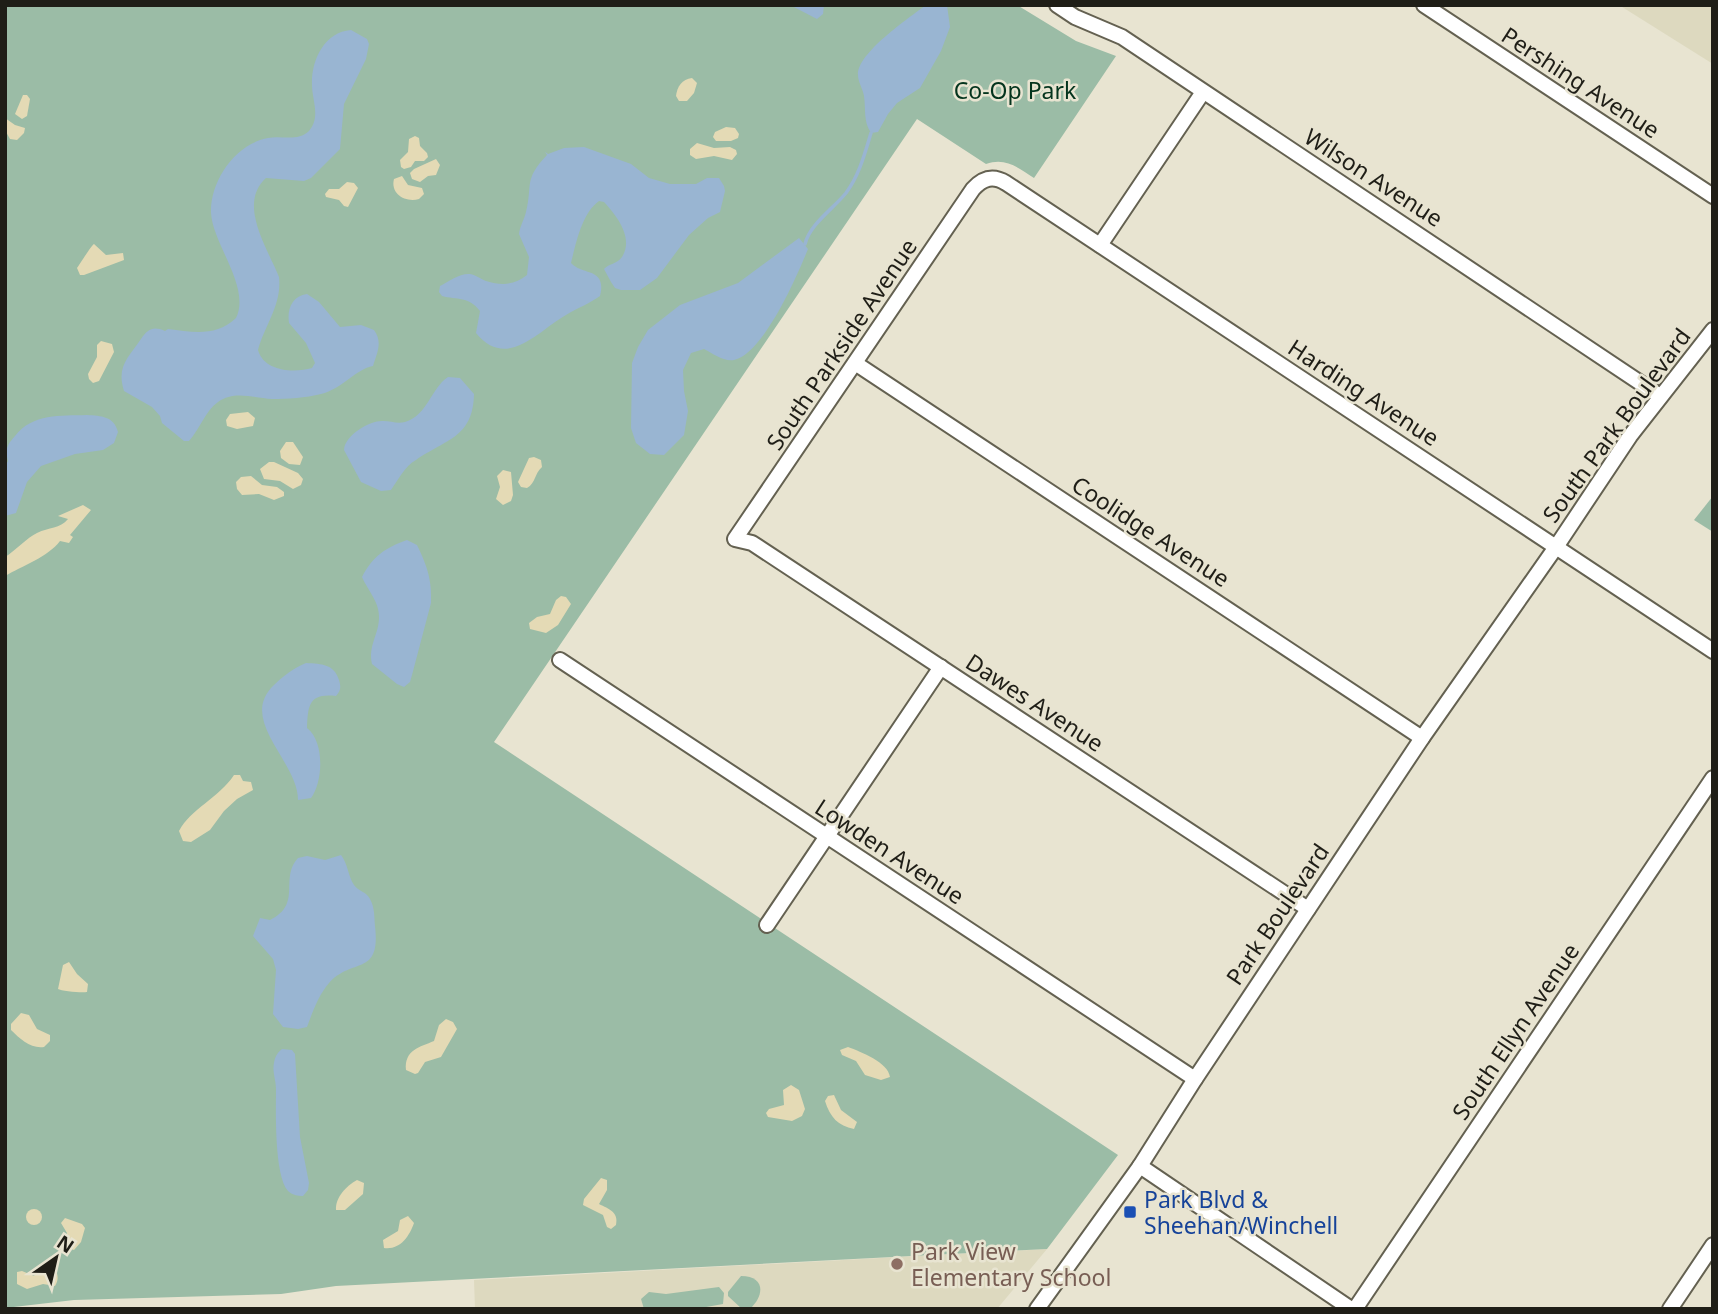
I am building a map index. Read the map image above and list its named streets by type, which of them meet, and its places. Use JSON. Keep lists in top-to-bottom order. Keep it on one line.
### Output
{"streets":{"street":["Pershing Avenue","Wilson Avenue","South Parkside Avenue","Harding Avenue","South Park Boulevard","Coolidge Avenue","Dawes Avenue","Lowden Avenue","Park Boulevard","South Ellyn Avenue"]},"crossings":[["Wilson Avenue","South Park Boulevard"],["South Parkside Avenue","Harding Avenue"],["South Parkside Avenue","Coolidge Avenue"],["South Parkside Avenue","Dawes Avenue"],["Harding Avenue","South Park Boulevard"],["Harding Avenue","Park Boulevard"],["South Park Boulevard","Park Boulevard"],["Coolidge Avenue","Park Boulevard"],["Dawes Avenue","Park Boulevard"],["Lowden Avenue","Park Boulevard"]],"parks":["Co-Op Park"],"places":{"transit":["Park Blvd & Sheehan/Winchell"],"other":["Park View Elementary School"]},"north":"top right"}
